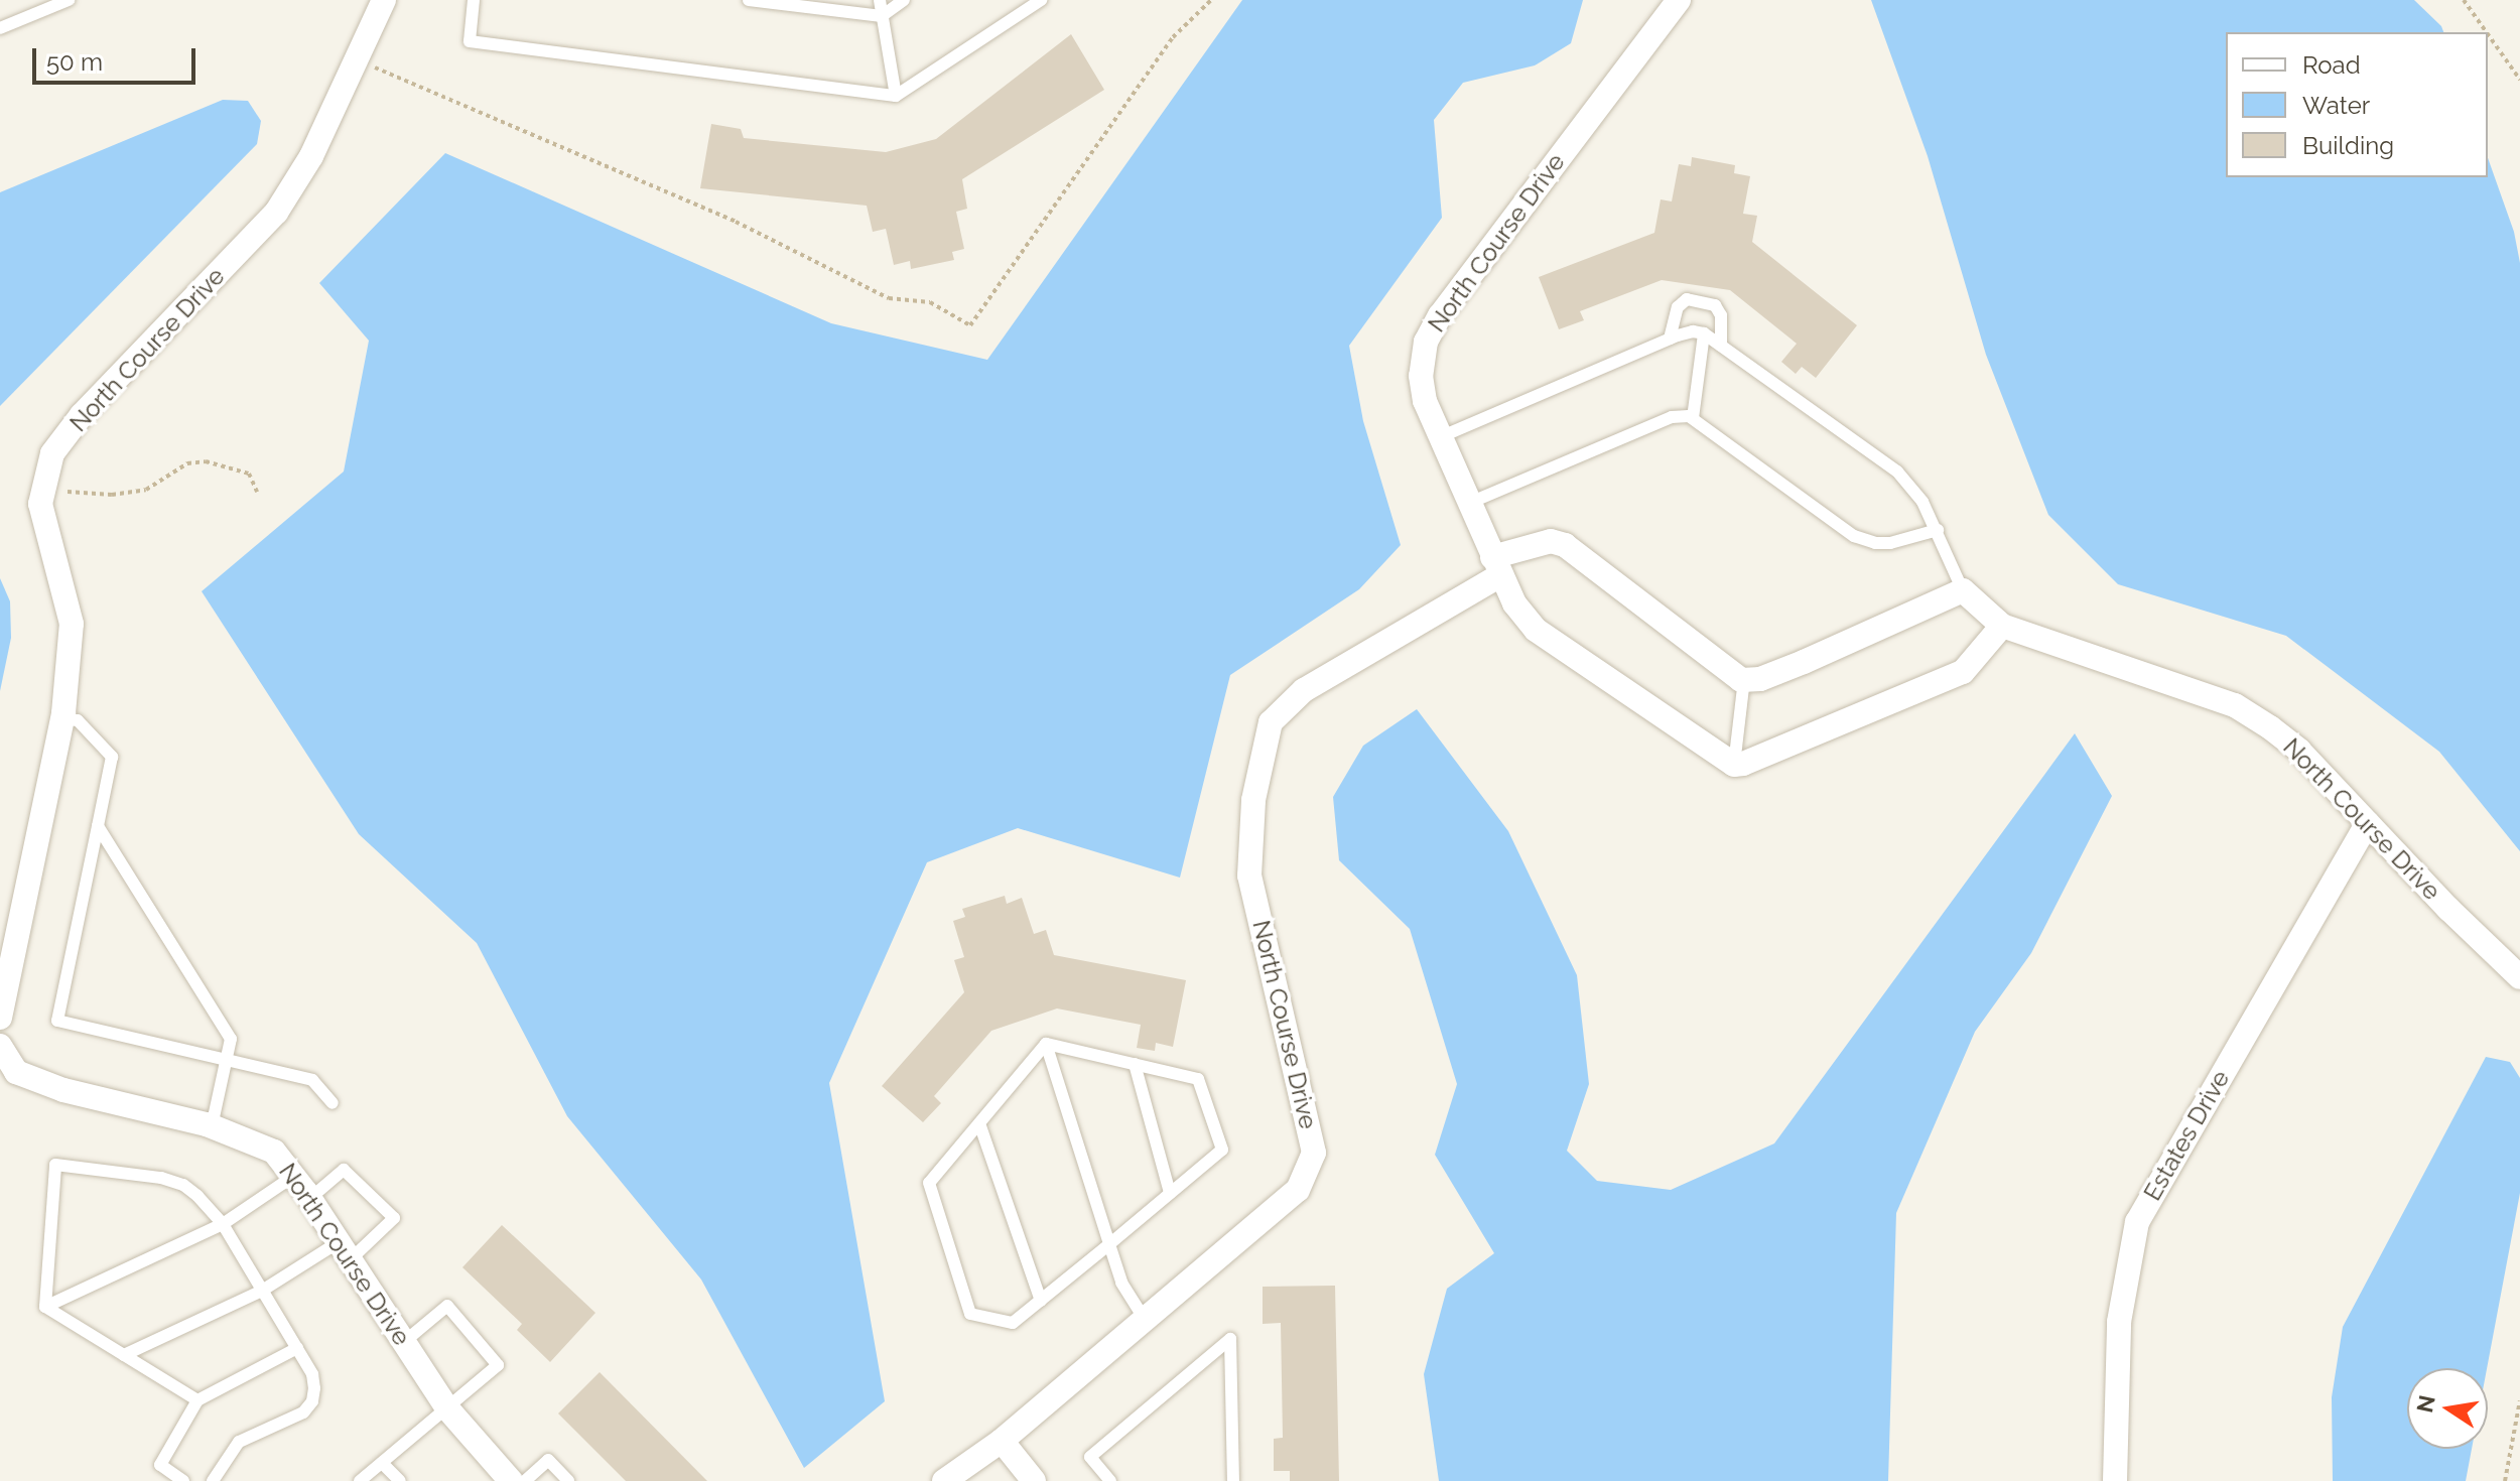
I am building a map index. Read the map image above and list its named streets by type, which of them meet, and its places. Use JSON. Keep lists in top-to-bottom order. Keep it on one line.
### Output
{"streets":{"street":["North Course Drive","Estates Drive"]},"crossings":[["North Course Drive","Estates Drive"]],"legend":["Road","Water","Building"],"scale_bar":"50 m","north":"left"}
